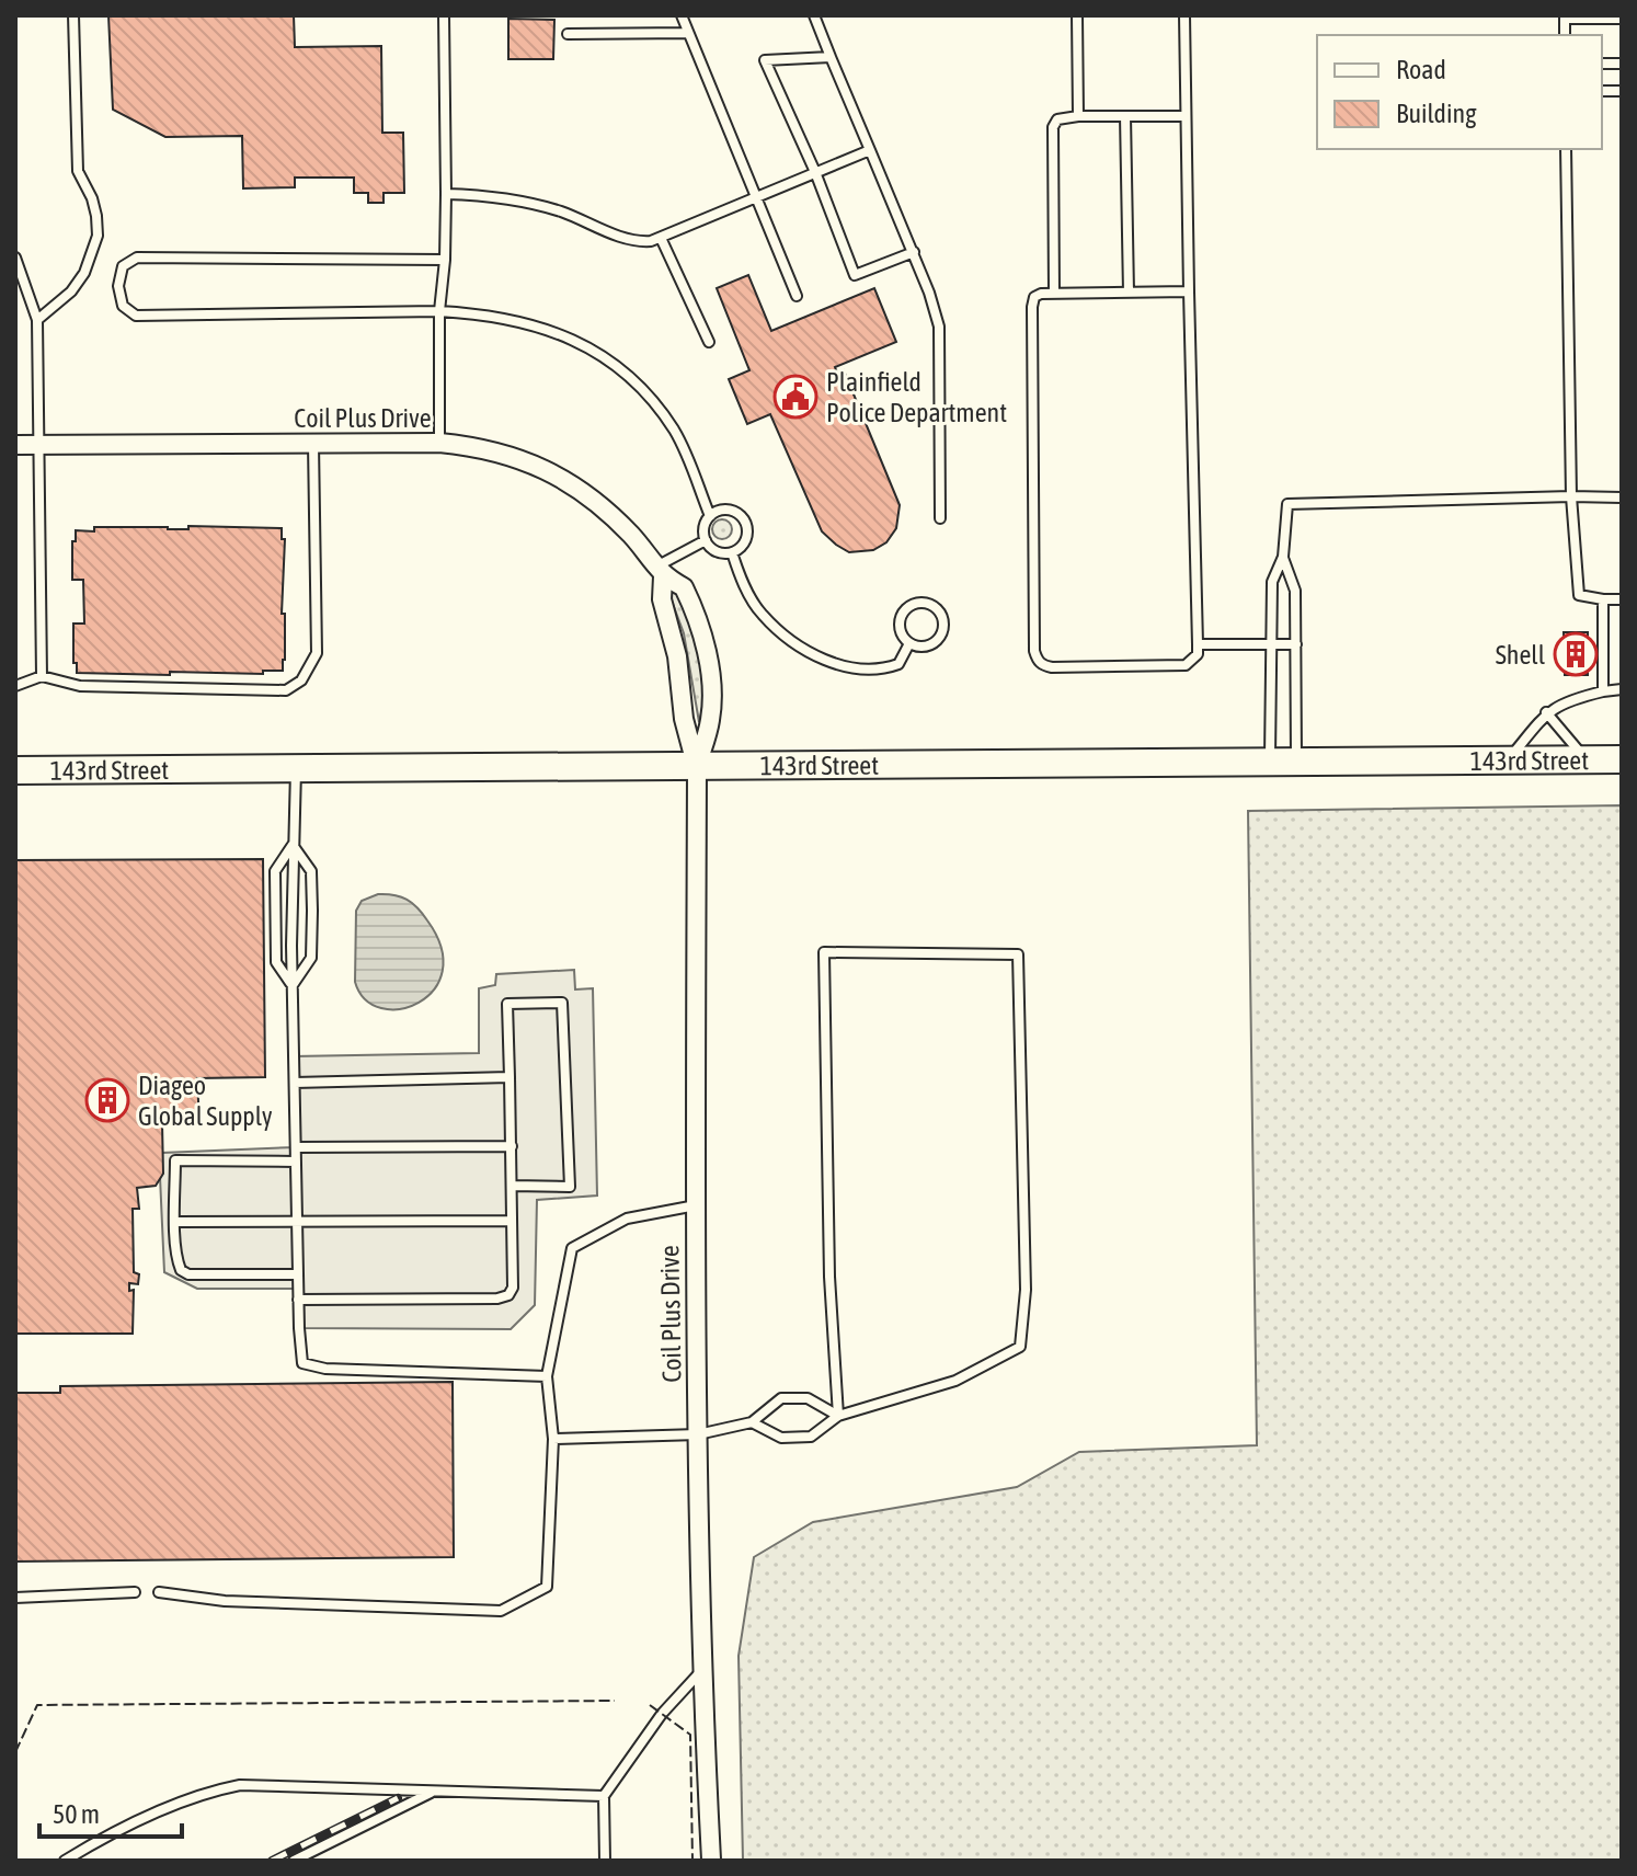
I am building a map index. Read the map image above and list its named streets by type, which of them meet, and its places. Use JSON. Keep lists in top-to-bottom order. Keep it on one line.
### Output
{"streets":{"main road":["143rd Street"],"street":["Coil Plus Drive"]},"crossings":[["Coil Plus Drive","143rd Street"]],"places":{"public building":["Plainfield Police Department"],"building":["Shell","Diageo Global Supply"]},"legend":["Road","Building"],"scale_bar":"50 m"}
